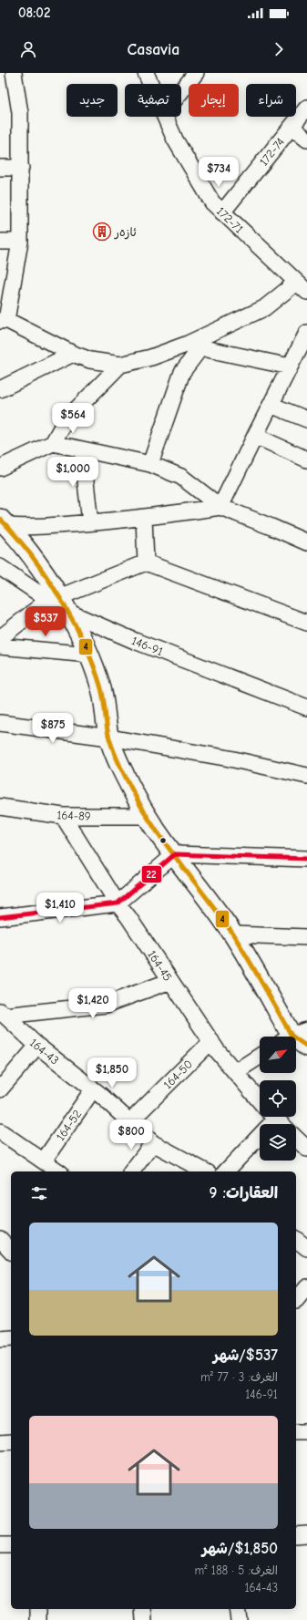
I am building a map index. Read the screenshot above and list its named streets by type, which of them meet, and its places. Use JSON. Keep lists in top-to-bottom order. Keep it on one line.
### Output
{"streets":{"street":["172-74","172-71","146-91","164-89","164-45","164-43","164-50","164-52"]},"crossings":[["172-74","172-71"],["164-89","164-45"],["164-45","164-50"],["164-43","164-50"],["164-43","164-52"]],"places":{"building":["ئازەر"]},"lines":["transit line 4","transit line 22"],"north":"top right","page":{"status":"08:02","header":"Casavia","chip":["شراء","إيجار","تصفية","جديد"],"price":["$734","$564","$1,000","$537","$875","$1,410","$1,420","$1,850","$800"],"heading":"العقارات: 9","list":[{"name":"$537/شهر","note":"الغرف: 3 · 77 m² · 146-91"},{"name":"$1,850/شهر","note":"الغرف: 5 · 188 m² · 164-43"}]}}
